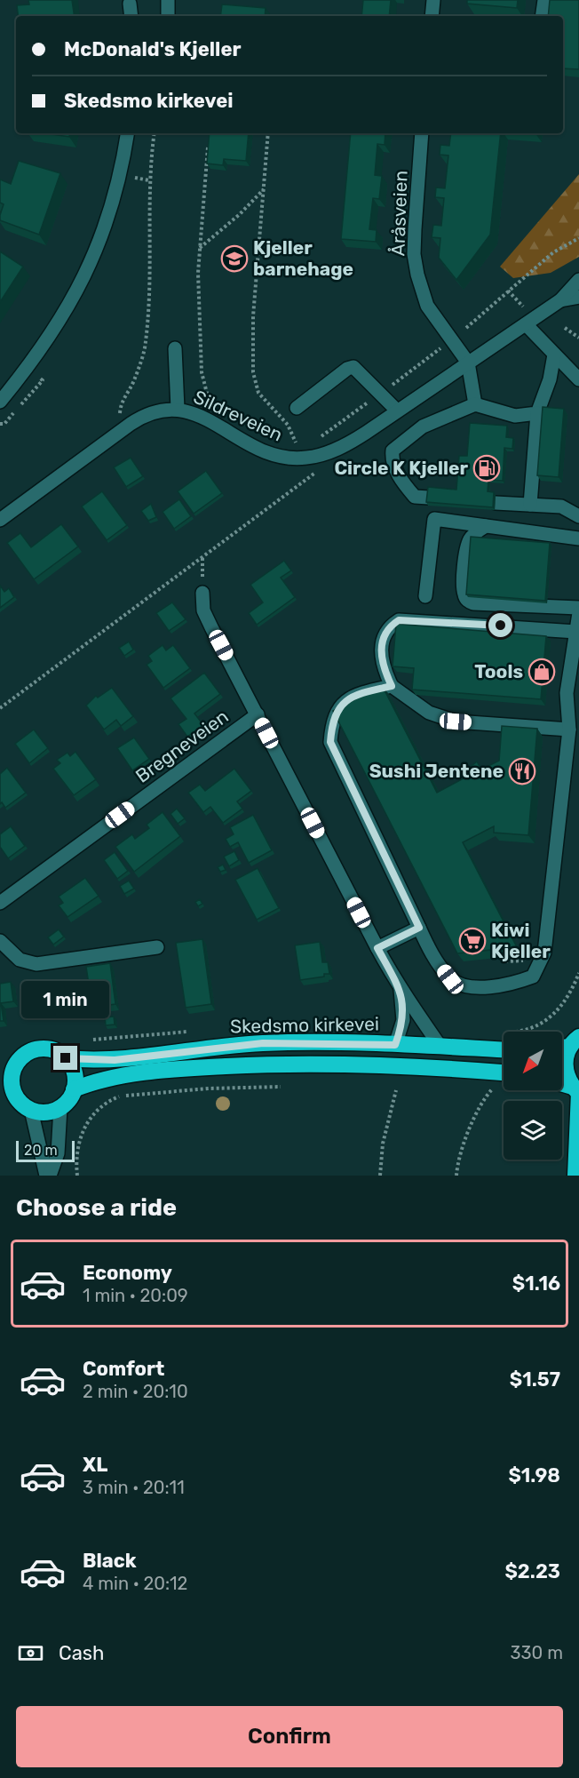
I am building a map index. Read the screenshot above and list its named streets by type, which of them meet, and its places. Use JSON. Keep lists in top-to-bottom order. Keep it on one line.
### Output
{"streets":{"highway":["Skedsmo kirkevei"],"street":["Åråsveien","Sildreveien","Bregneveien"]},"crossings":[["Åråsveien","Sildreveien"],["Bregneveien","Skedsmo kirkevei"]],"places":{"school or university":["Kjeller barnehage"],"fuel station":["Circle K Kjeller"],"shop":["Tools"],"restaurant":["Sushi Jentene"],"supermarket":["Kiwi Kjeller"]},"scale_bar":"20 m","north":"bottom left","page":{"banner":["McDonald's Kjeller","Skedsmo kirkevei"],"bubble":"1 min","scale":"20 m","heading":"Choose a ride","list":[{"name":"Economy","note":"1 min · 20:09","value":"$1.16"},{"name":"Comfort","note":"2 min · 20:10","value":"$1.57"},{"name":"XL","note":"3 min · 20:11","value":"$1.98"},{"name":"Black","note":"4 min · 20:12","value":"$2.23"}],"pay":["Cash","330 m"],"buttons":"Confirm"}}
